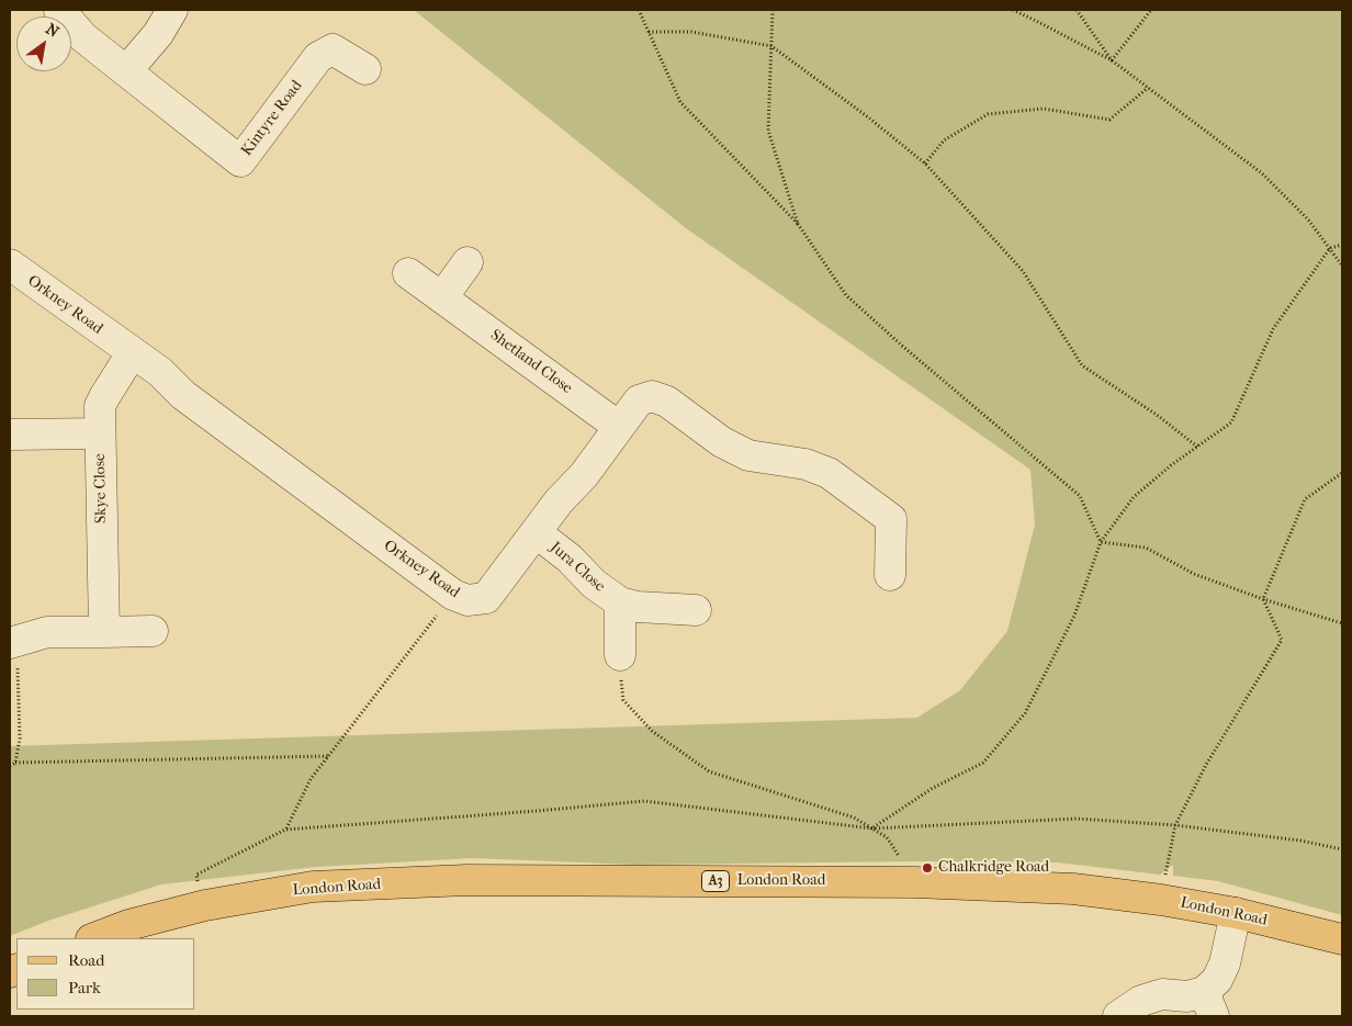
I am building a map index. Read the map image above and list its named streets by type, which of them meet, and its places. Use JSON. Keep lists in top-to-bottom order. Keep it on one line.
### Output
{"streets":{"main road":["A3","London Road"],"street":["Kintyre Road","Orkney Road","Shetland Close","Skye Close","Jura Close"]},"crossings":[["Orkney Road","Shetland Close"],["Orkney Road","Skye Close"],["Orkney Road","Jura Close"]],"places":["Chalkridge Road"],"legend":["Road","Park"],"north":"top right"}
